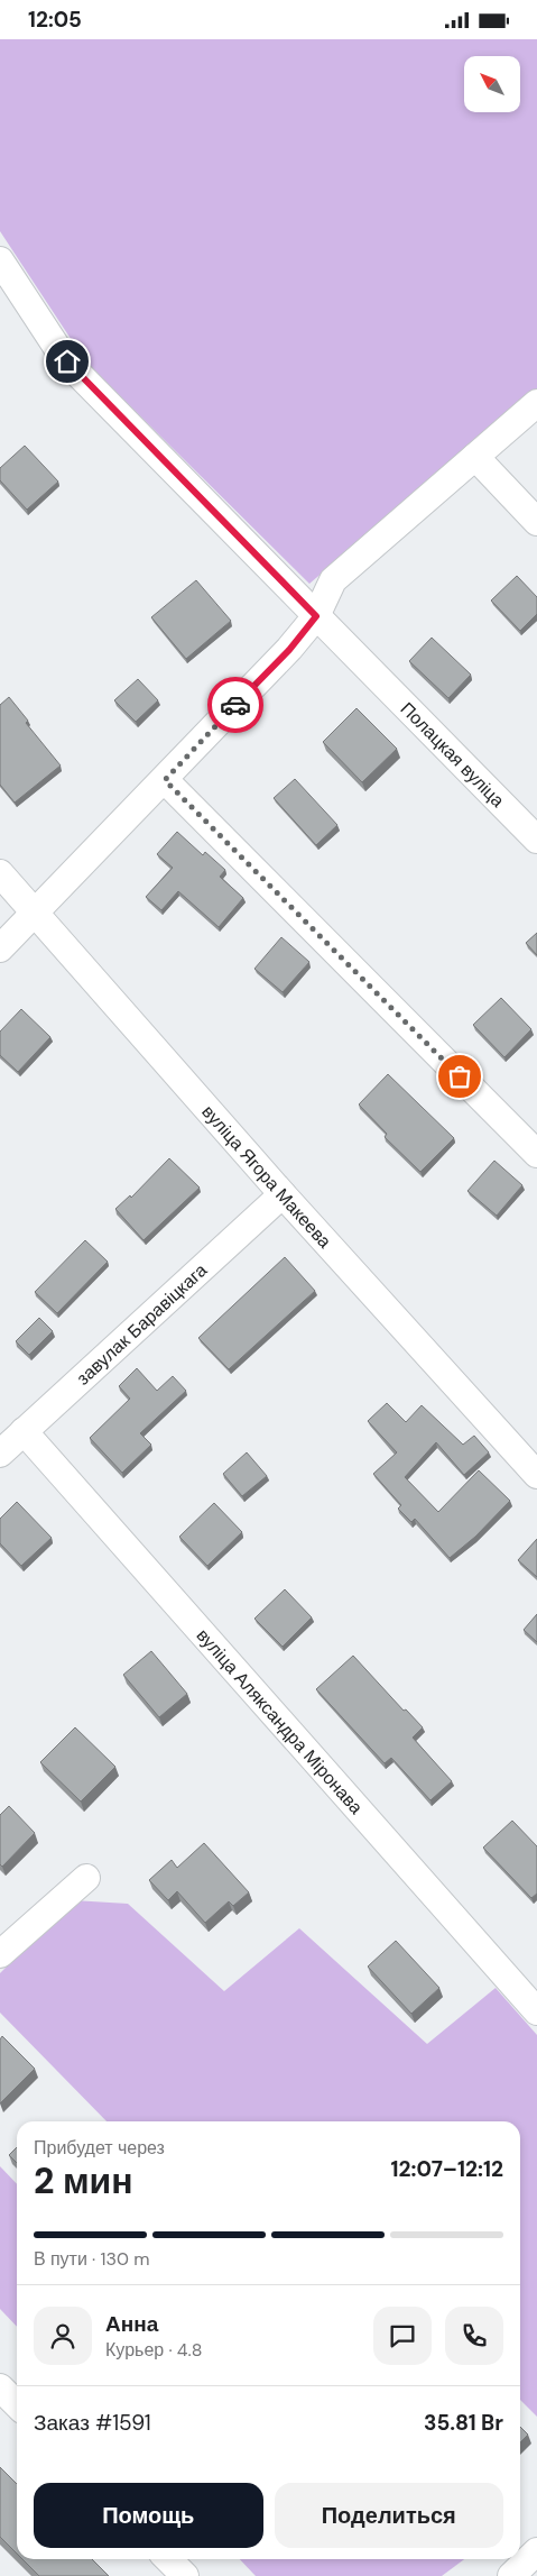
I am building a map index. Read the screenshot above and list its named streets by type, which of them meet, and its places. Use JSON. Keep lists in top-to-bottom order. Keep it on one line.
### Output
{"streets":{"street":["Полацкая вуліца","вуліца Ягора Макеева","завулак Баравіцкага","вуліца Аляксандра Міронава"]},"crossings":[["вуліца Ягора Макеева","завулак Баравіцкага"],["завулак Баравіцкага","вуліца Аляксандра Міронава"]],"north":"top left","page":{"status":"12:05","heading":["2 мин","Прибудет через","12:07–12:12"],"panel":["Анна","Курьер · 4.8","Заказ #1591","35.81 Br"],"bar":"В пути · 130 m","buttons":["Помощь","Поделиться"]}}
